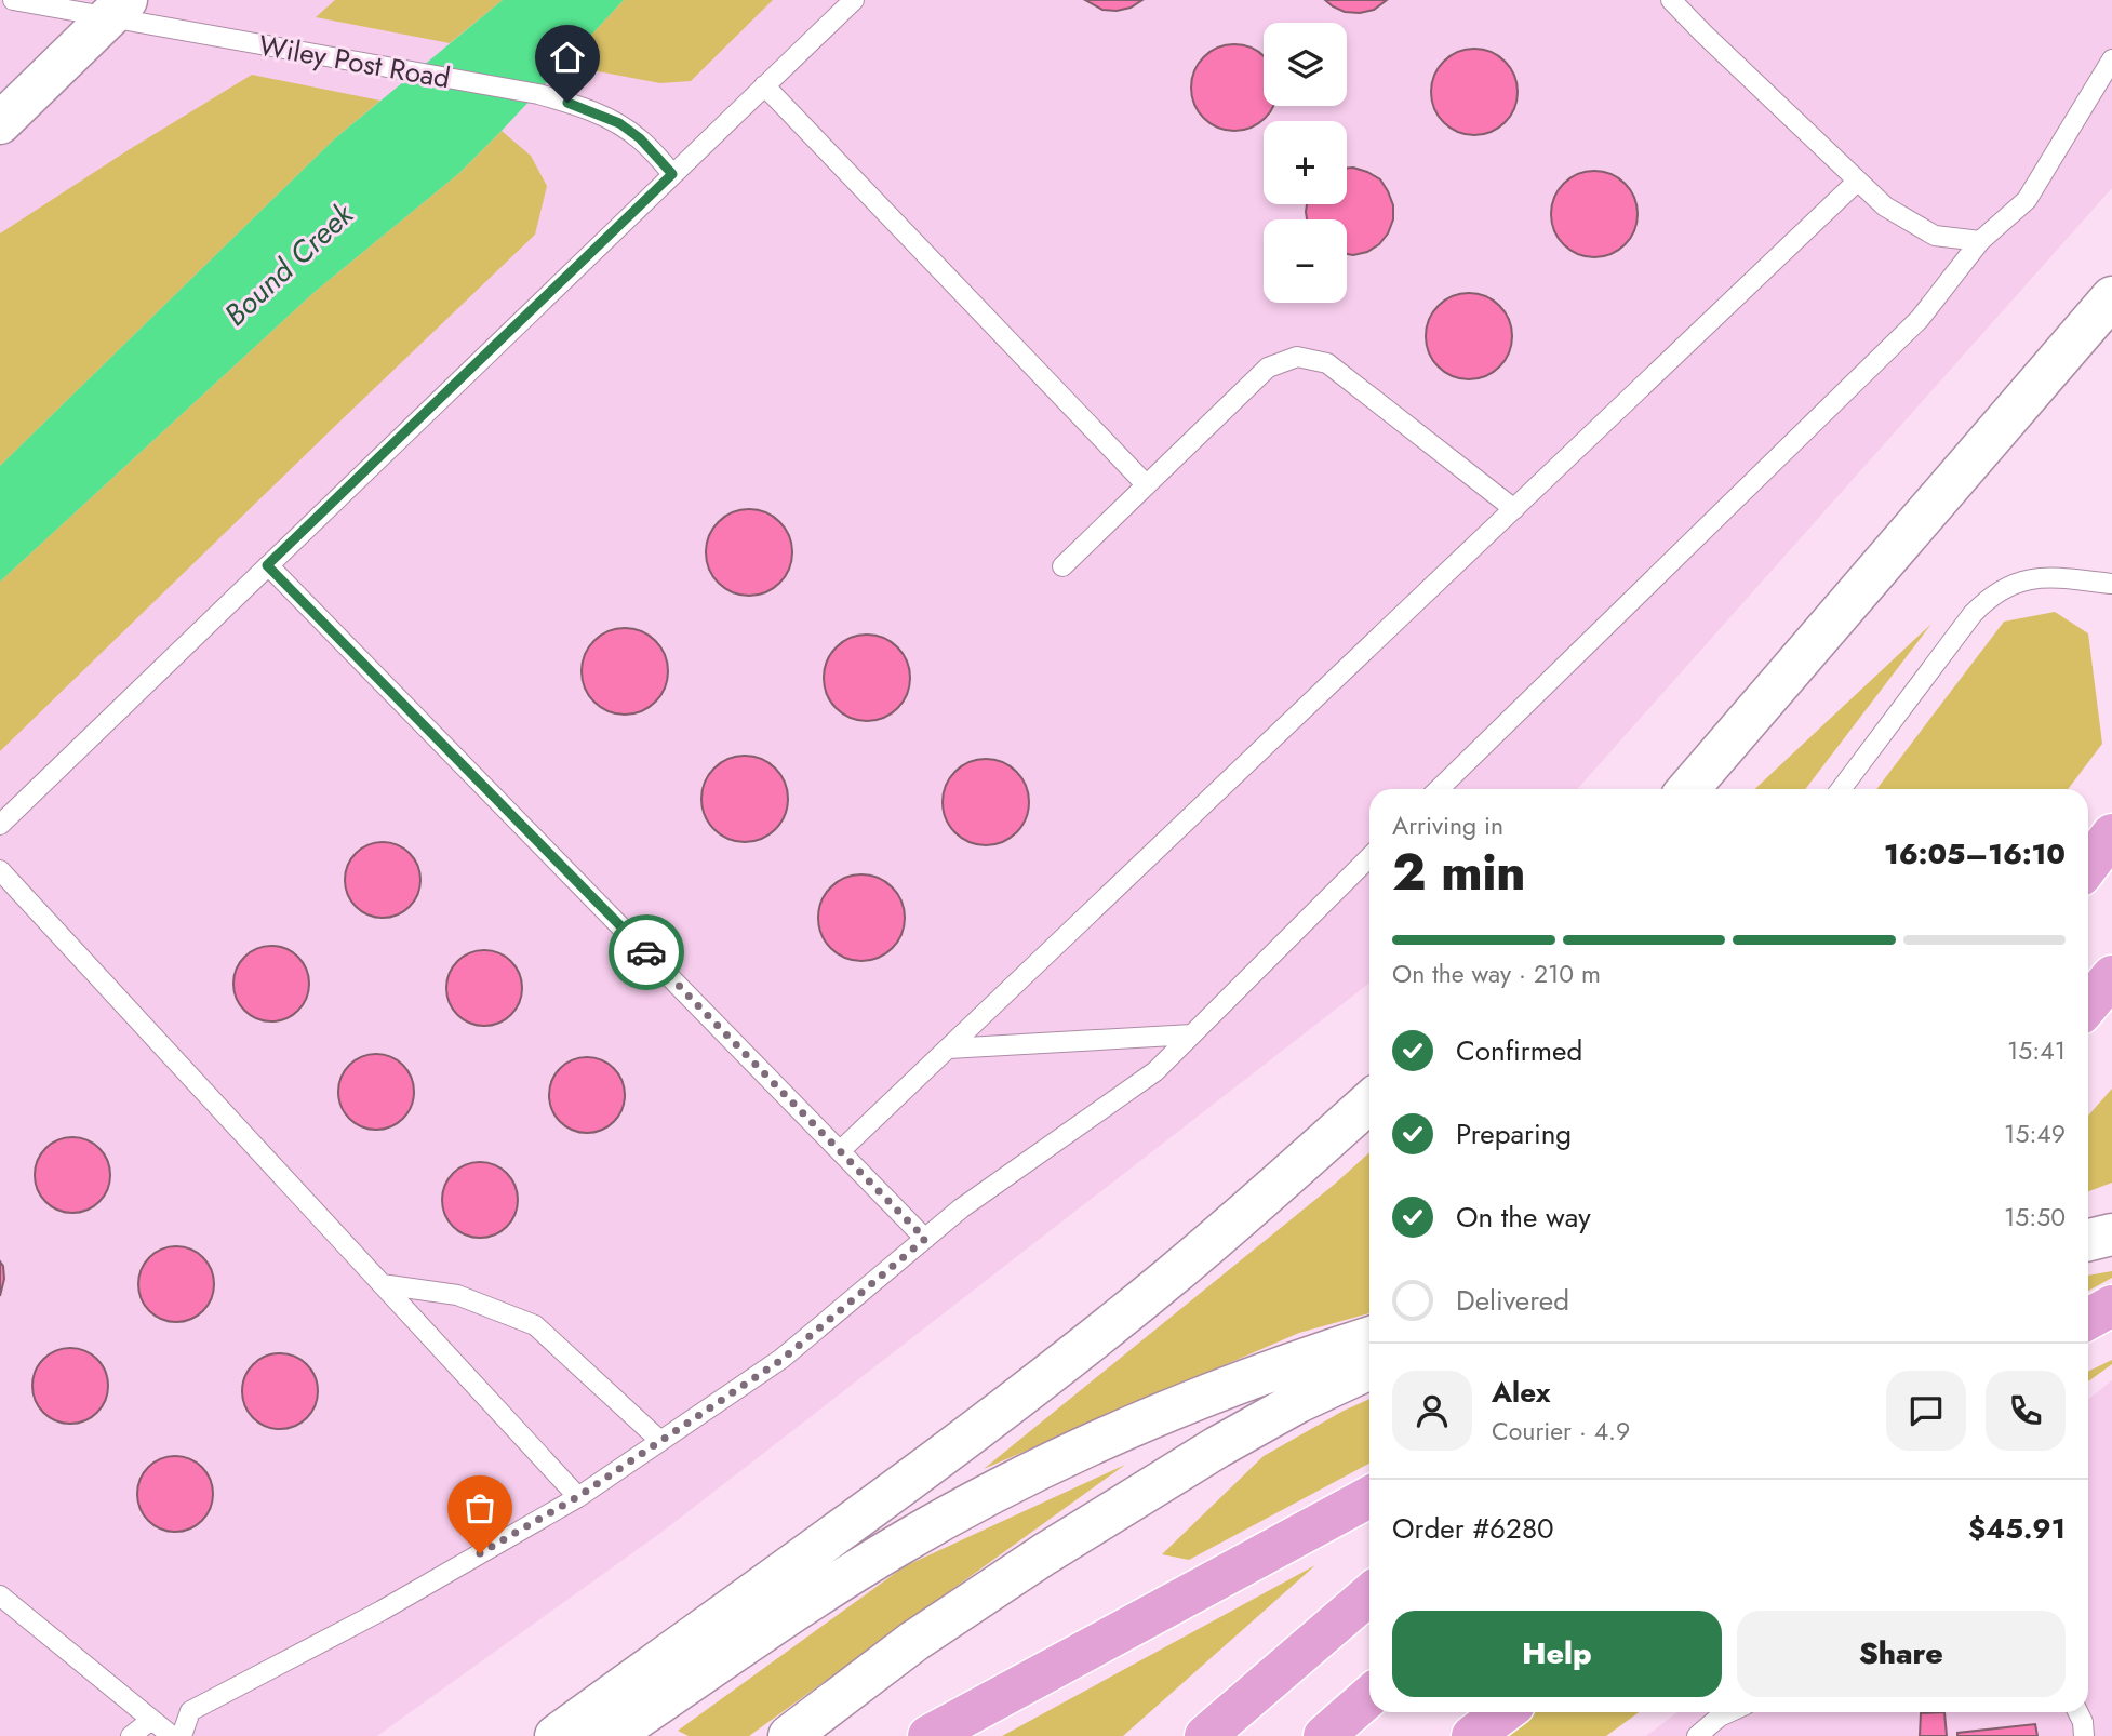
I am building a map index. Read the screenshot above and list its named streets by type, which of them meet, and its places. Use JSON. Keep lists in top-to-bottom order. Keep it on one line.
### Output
{"streets":{"lane":["Wiley Post Road"]},"water":["Bound Creek"],"page":{"map_buttons":["+","−"],"heading":["2 min","Arriving in","16:05–16:10"],"panel":["Alex","Courier · 4.9","Order #6280","$45.91"],"bar":"On the way · 210 m","list":[["Confirmed","15:41"],["Preparing","15:49"],["On the way","15:50"],"Delivered"],"buttons":["Help","Share"]}}
